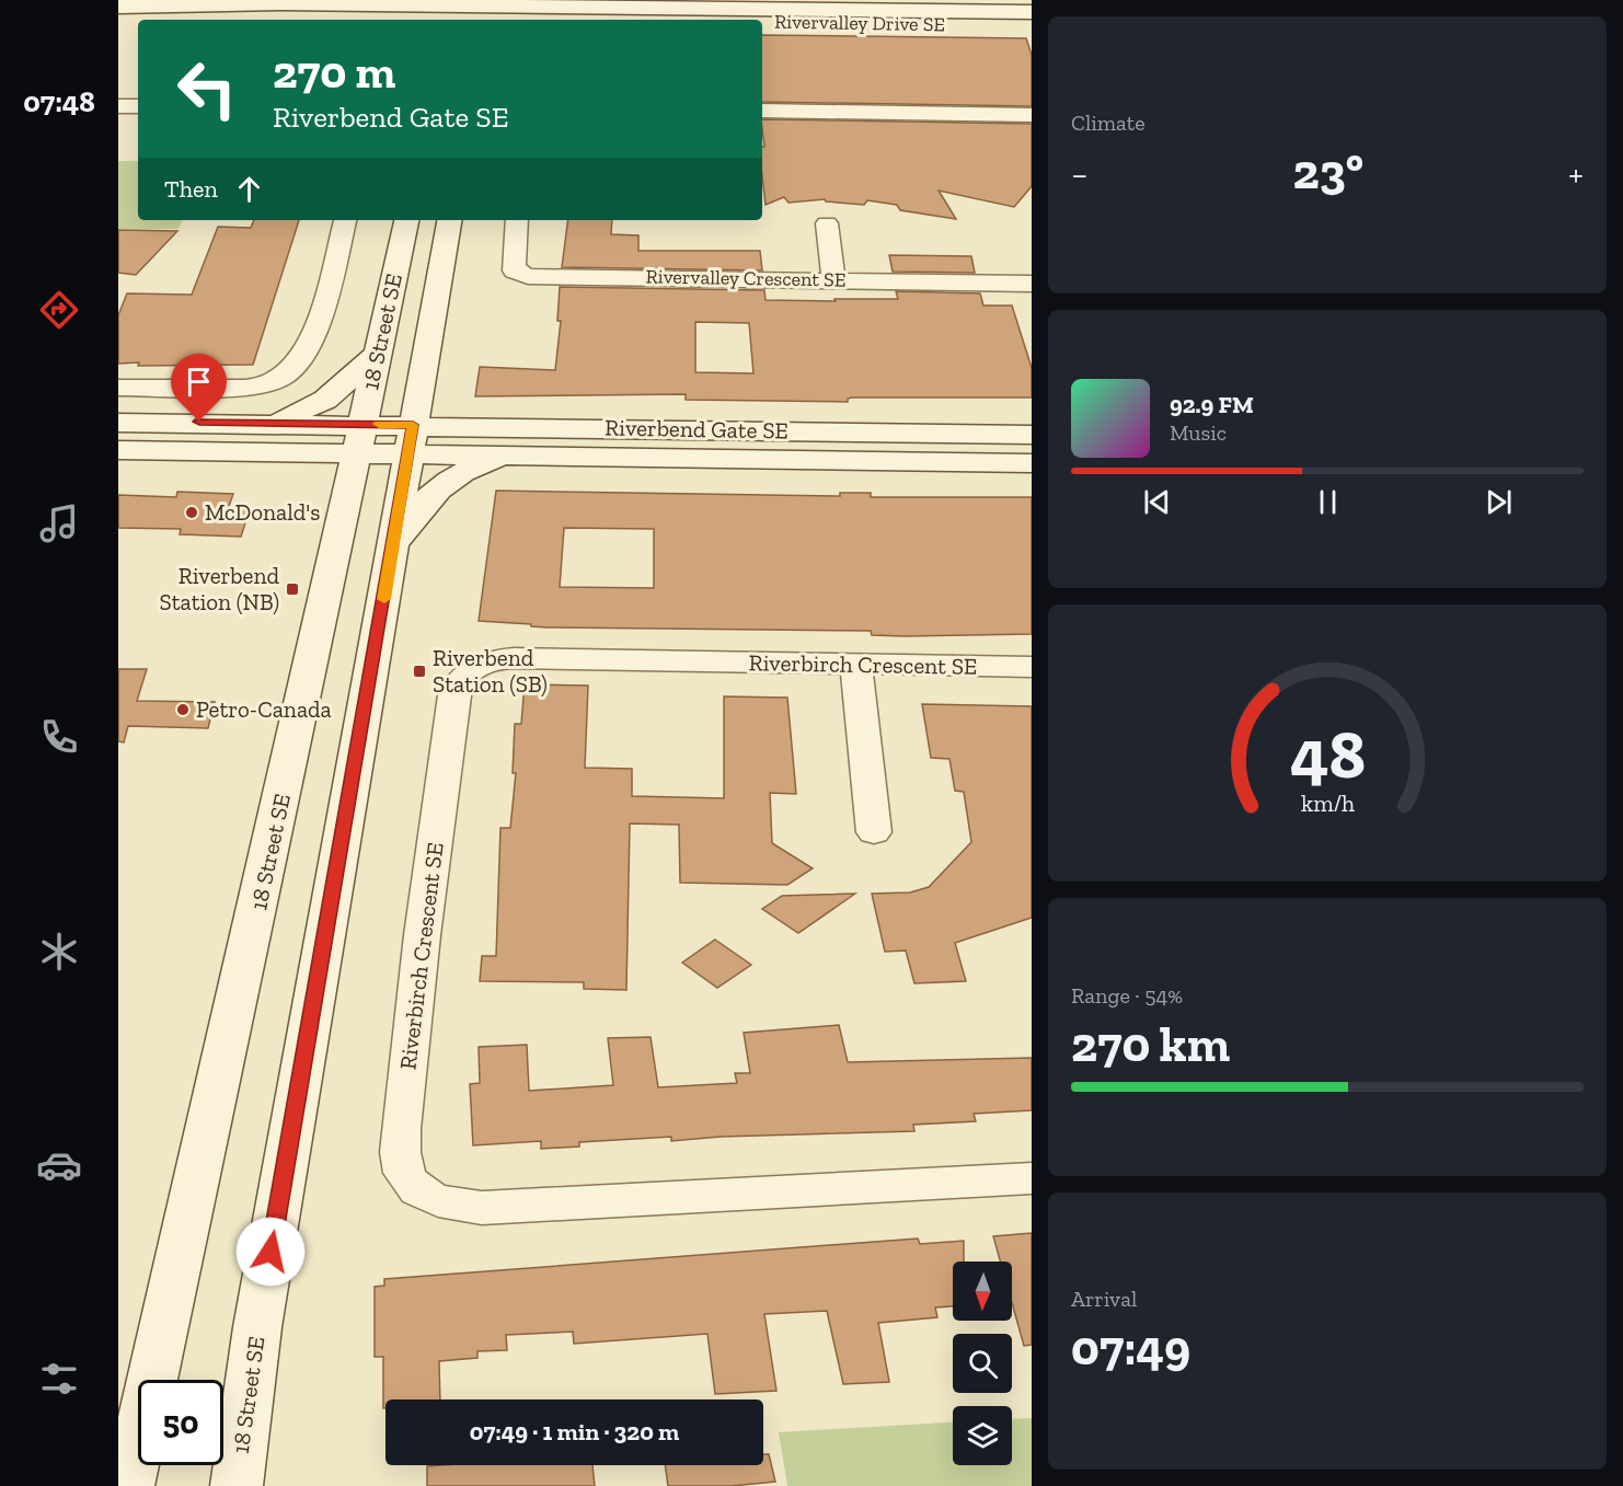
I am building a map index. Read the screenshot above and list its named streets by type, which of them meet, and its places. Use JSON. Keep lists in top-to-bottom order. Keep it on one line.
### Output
{"streets":{"street":["Rivervalley Drive SE","Rivervalley Crescent SE","18 Street SE","Riverbend Gate SE","Riverbirch Crescent SE"]},"crossings":[["18 Street SE","Riverbend Gate SE"]],"places":{"other":["McDonald's","Petro-Canada"],"transit":["Riverbend Station (NB)","Riverbend Station (SB)"]},"north":"bottom","page":{"tabs":"07:48","tile":["Climate",["Range · 54%","270 km"],["Arrival","07:49"]],"turn":["270 m","Riverbend Gate SE"],"heat":["−","23°","+"],"then":"Then","song":["92.9 FM","Music"],"limit":"50","trip":"07:49 · 1 min · 320 m","gauge":["48","km/h"]}}
